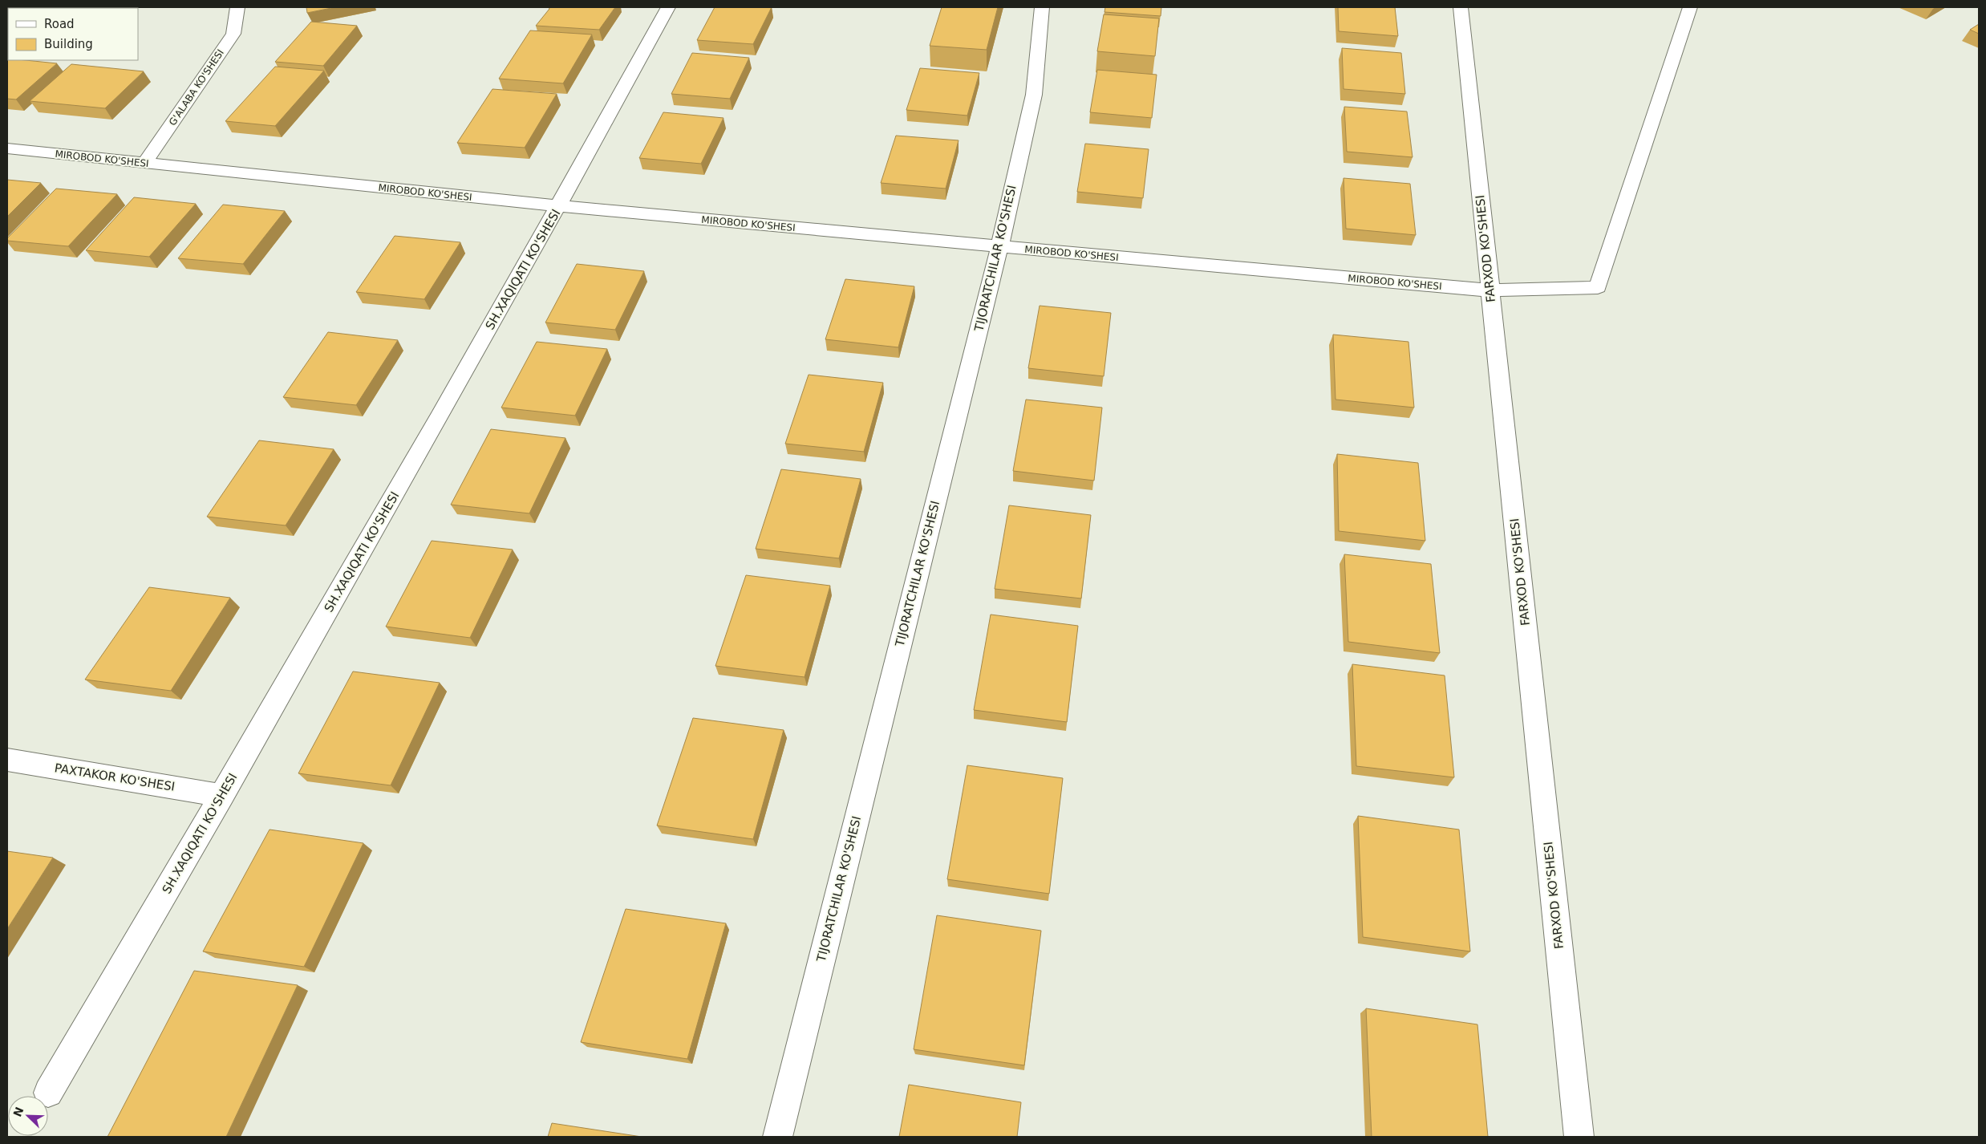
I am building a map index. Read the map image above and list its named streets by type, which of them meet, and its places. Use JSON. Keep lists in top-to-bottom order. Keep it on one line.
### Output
{"streets":{"street":["G'ALABA KO'SHESI","MIROBOD KO'SHESI","FARXOD KO'SHESI","TIJORATCHILAR KO'SHESI","SH.XAQIQATI KO'SHESI","PAXTAKOR KO'SHESI"]},"crossings":[["G'ALABA KO'SHESI","MIROBOD KO'SHESI"],["MIROBOD KO'SHESI","FARXOD KO'SHESI"],["MIROBOD KO'SHESI","TIJORATCHILAR KO'SHESI"],["MIROBOD KO'SHESI","SH.XAQIQATI KO'SHESI"],["SH.XAQIQATI KO'SHESI","PAXTAKOR KO'SHESI"]],"legend":["Road","Building"],"north":"top left"}
